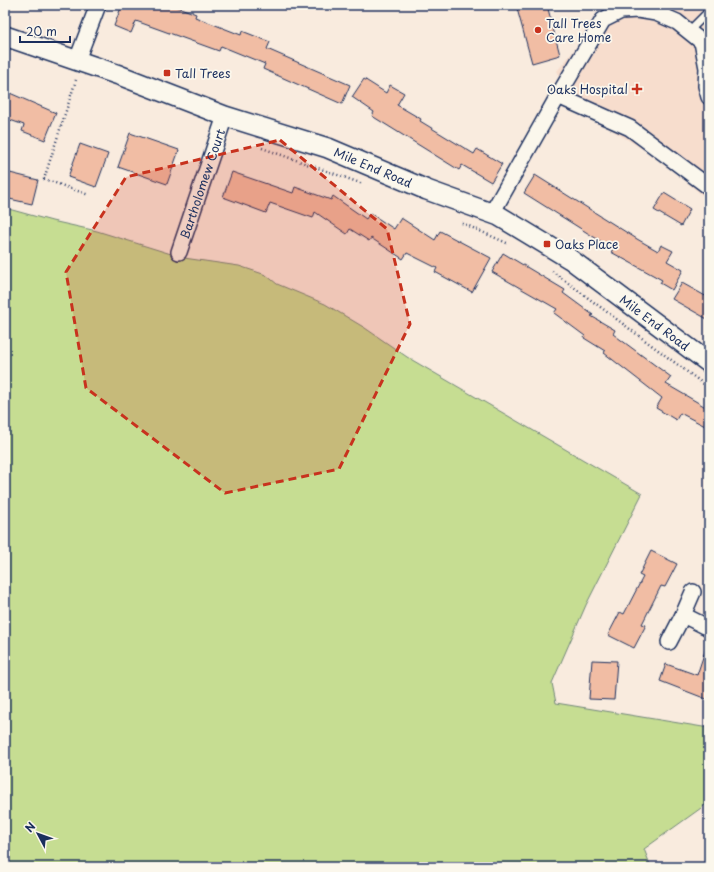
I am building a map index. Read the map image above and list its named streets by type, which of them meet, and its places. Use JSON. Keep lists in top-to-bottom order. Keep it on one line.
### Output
{"streets":{"street":["Mile End Road","Bartholomew Court"]},"crossings":[["Mile End Road","Bartholomew Court"]],"places":{"other":["Tall Trees Care Home"],"transit":["Tall Trees","Oaks Place"],"health":["Oaks Hospital"]},"scale_bar":"20 m","north":"top left"}
